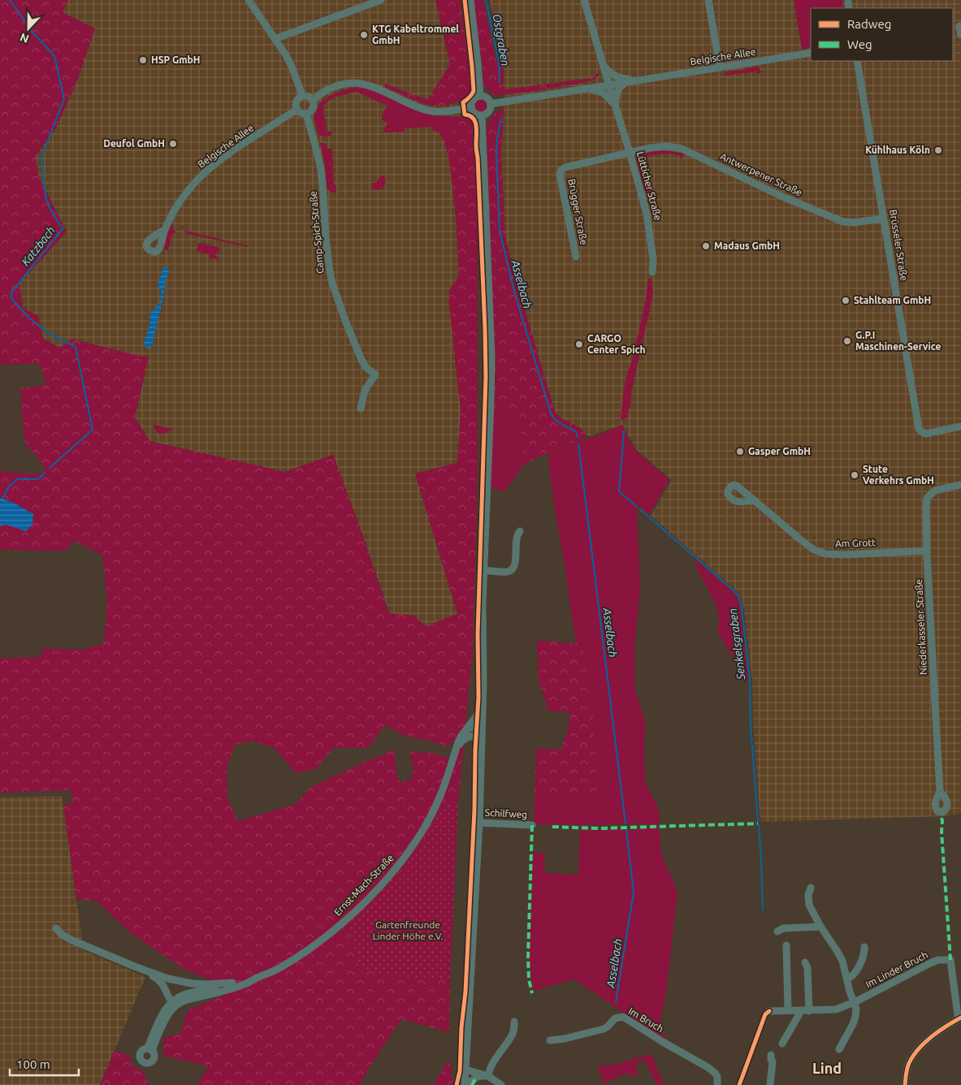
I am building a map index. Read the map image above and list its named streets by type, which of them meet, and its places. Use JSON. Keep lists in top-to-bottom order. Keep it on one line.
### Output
{"streets":{"street":["Belgische Allee","Antwerpener Straße","Lütticher Straße","Brügger Straße","Camp-Spich-Straße","Brüsseler Straße","Am Grott","Niederkasseler Straße","Schilfweg","Ernst-Mach-Straße","Im Linder Bruch","Im Bruch"]},"crossings":[["Belgische Allee","Lütticher Straße"],["Belgische Allee","Camp-Spich-Straße"],["Antwerpener Straße","Lütticher Straße"],["Antwerpener Straße","Brügger Straße"],["Antwerpener Straße","Brüsseler Straße"],["Lütticher Straße","Brügger Straße"],["Am Grott","Niederkasseler Straße"]],"districts":["Lind"],"water":["Ostgraben","Katzbach","Asselbach","Senkelsgraben"],"parks":["Gartenfreunde Linder Höhe e.V."],"places":["KTG Kabeltrommel GmbH","HSP GmbH","Deufol GmbH","Kühlhaus Köln","Madaus GmbH","Stahlteam GmbH","G.P.I Maschinen-Service","CARGO Center Spich","Gasper GmbH","Stute Verkehrs GmbH"],"legend":["Radweg","Weg"],"scale_bar":"100 m","north":"bottom"}
